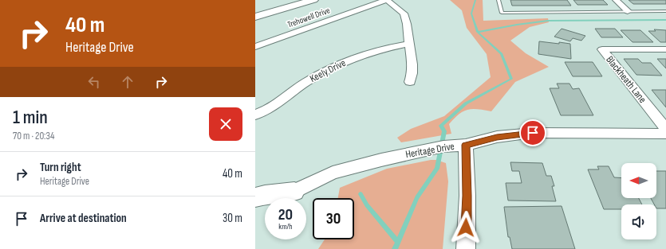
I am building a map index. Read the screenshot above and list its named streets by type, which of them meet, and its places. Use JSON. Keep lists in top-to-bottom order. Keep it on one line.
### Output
{"streets":{"street":["Trehowell Drive","Keely Drive","Blackheath Lane","Heritage Drive"]},"north":"left","page":{"turn":["40 m","Heritage Drive"],"heading":["1 min","70 m · 20:34"],"list":[{"name":"Turn right","note":"Heritage Drive","value":"40 m"},{"name":"Arrive at destination","value":"30 m"}],"speed":"20 km/h","limit":"30"}}
